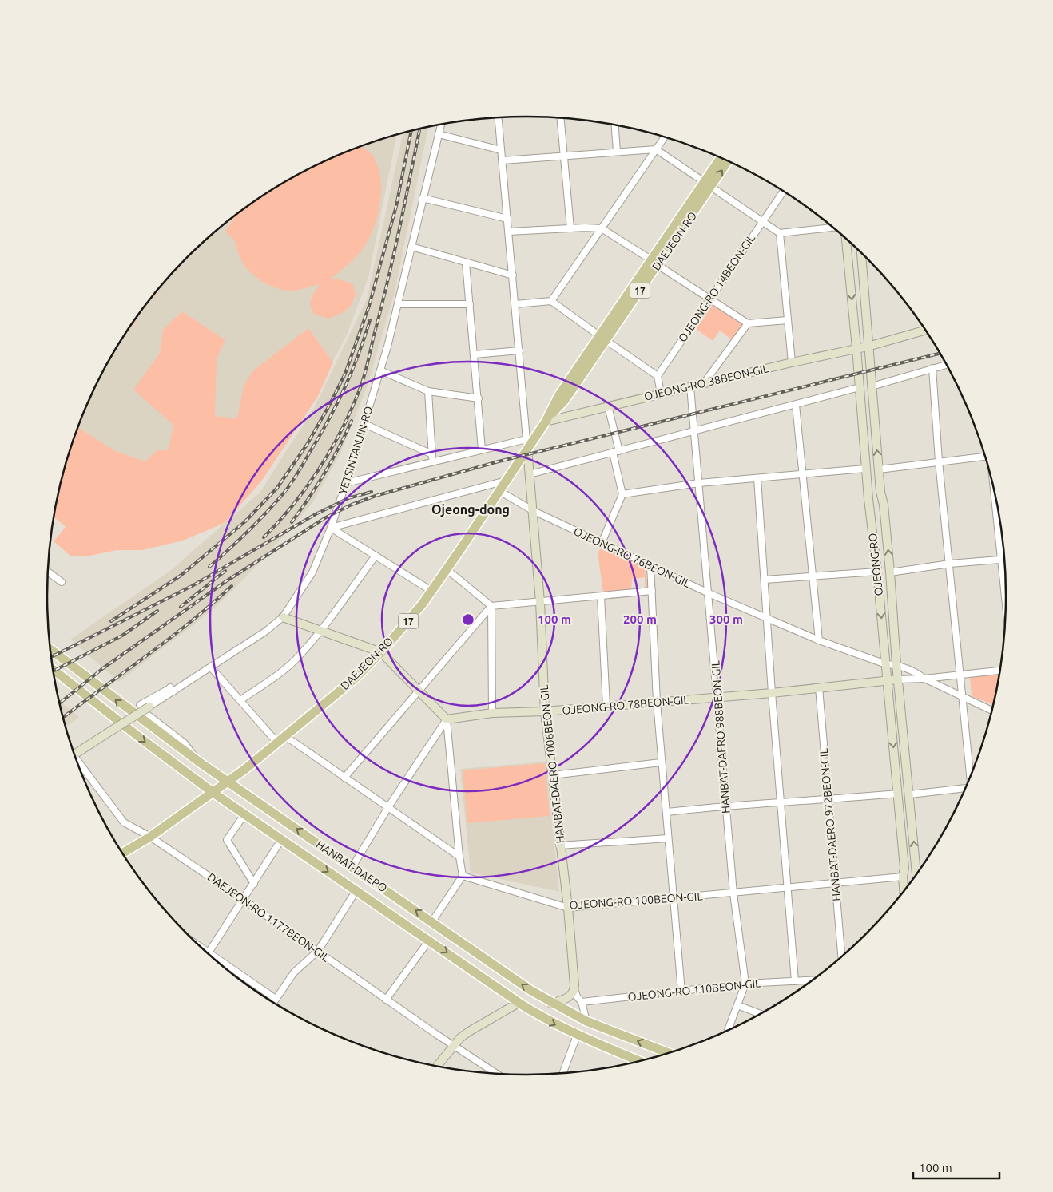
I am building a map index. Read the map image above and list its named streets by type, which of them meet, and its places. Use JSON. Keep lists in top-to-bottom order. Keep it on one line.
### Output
{"streets":{"main road":["DAEJEON-RO","17","HANBAT-DAERO"],"street":["OJEONG-RO 14BEON-GIL","OJEONG-RO 38BEON-GIL","YETSINTANJIN-RO","OJEONG-RO 76BEON-GIL","OJEONG-RO","OJEONG-RO 78BEON-GIL","HANBAT-DAERO 988BEON-GIL","HANBAT-DAERO 1006BEON-GIL","HANBAT-DAERO 972BEON-GIL","OJEONG-RO 100BEON-GIL","DAEJEON-RO 1177BEON-GIL","OJEONG-RO 110BEON-GIL"]},"crossings":[["DAEJEON-RO","OJEONG-RO 38BEON-GIL"],["DAEJEON-RO","OJEONG-RO 76BEON-GIL"],["DAEJEON-RO","HANBAT-DAERO 1006BEON-GIL"],["DAEJEON-RO","HANBAT-DAERO"],["DAEJEON-RO","DAEJEON-RO 1177BEON-GIL"],["OJEONG-RO 38BEON-GIL","OJEONG-RO"],["OJEONG-RO 38BEON-GIL","HANBAT-DAERO 988BEON-GIL"],["OJEONG-RO 76BEON-GIL","OJEONG-RO"],["OJEONG-RO 76BEON-GIL","HANBAT-DAERO 988BEON-GIL"],["OJEONG-RO 76BEON-GIL","HANBAT-DAERO 1006BEON-GIL"],["OJEONG-RO","OJEONG-RO 78BEON-GIL"],["OJEONG-RO","OJEONG-RO 100BEON-GIL"],["OJEONG-RO 78BEON-GIL","HANBAT-DAERO 988BEON-GIL"],["OJEONG-RO 78BEON-GIL","HANBAT-DAERO 1006BEON-GIL"],["OJEONG-RO 78BEON-GIL","HANBAT-DAERO 972BEON-GIL"],["HANBAT-DAERO 988BEON-GIL","OJEONG-RO 100BEON-GIL"],["HANBAT-DAERO 988BEON-GIL","OJEONG-RO 110BEON-GIL"],["HANBAT-DAERO 1006BEON-GIL","OJEONG-RO 100BEON-GIL"],["HANBAT-DAERO 972BEON-GIL","OJEONG-RO 100BEON-GIL"]],"districts":["Ojeong-dong"],"scale_bar":"100 m","rings":["100 m","200 m","300 m"]}
